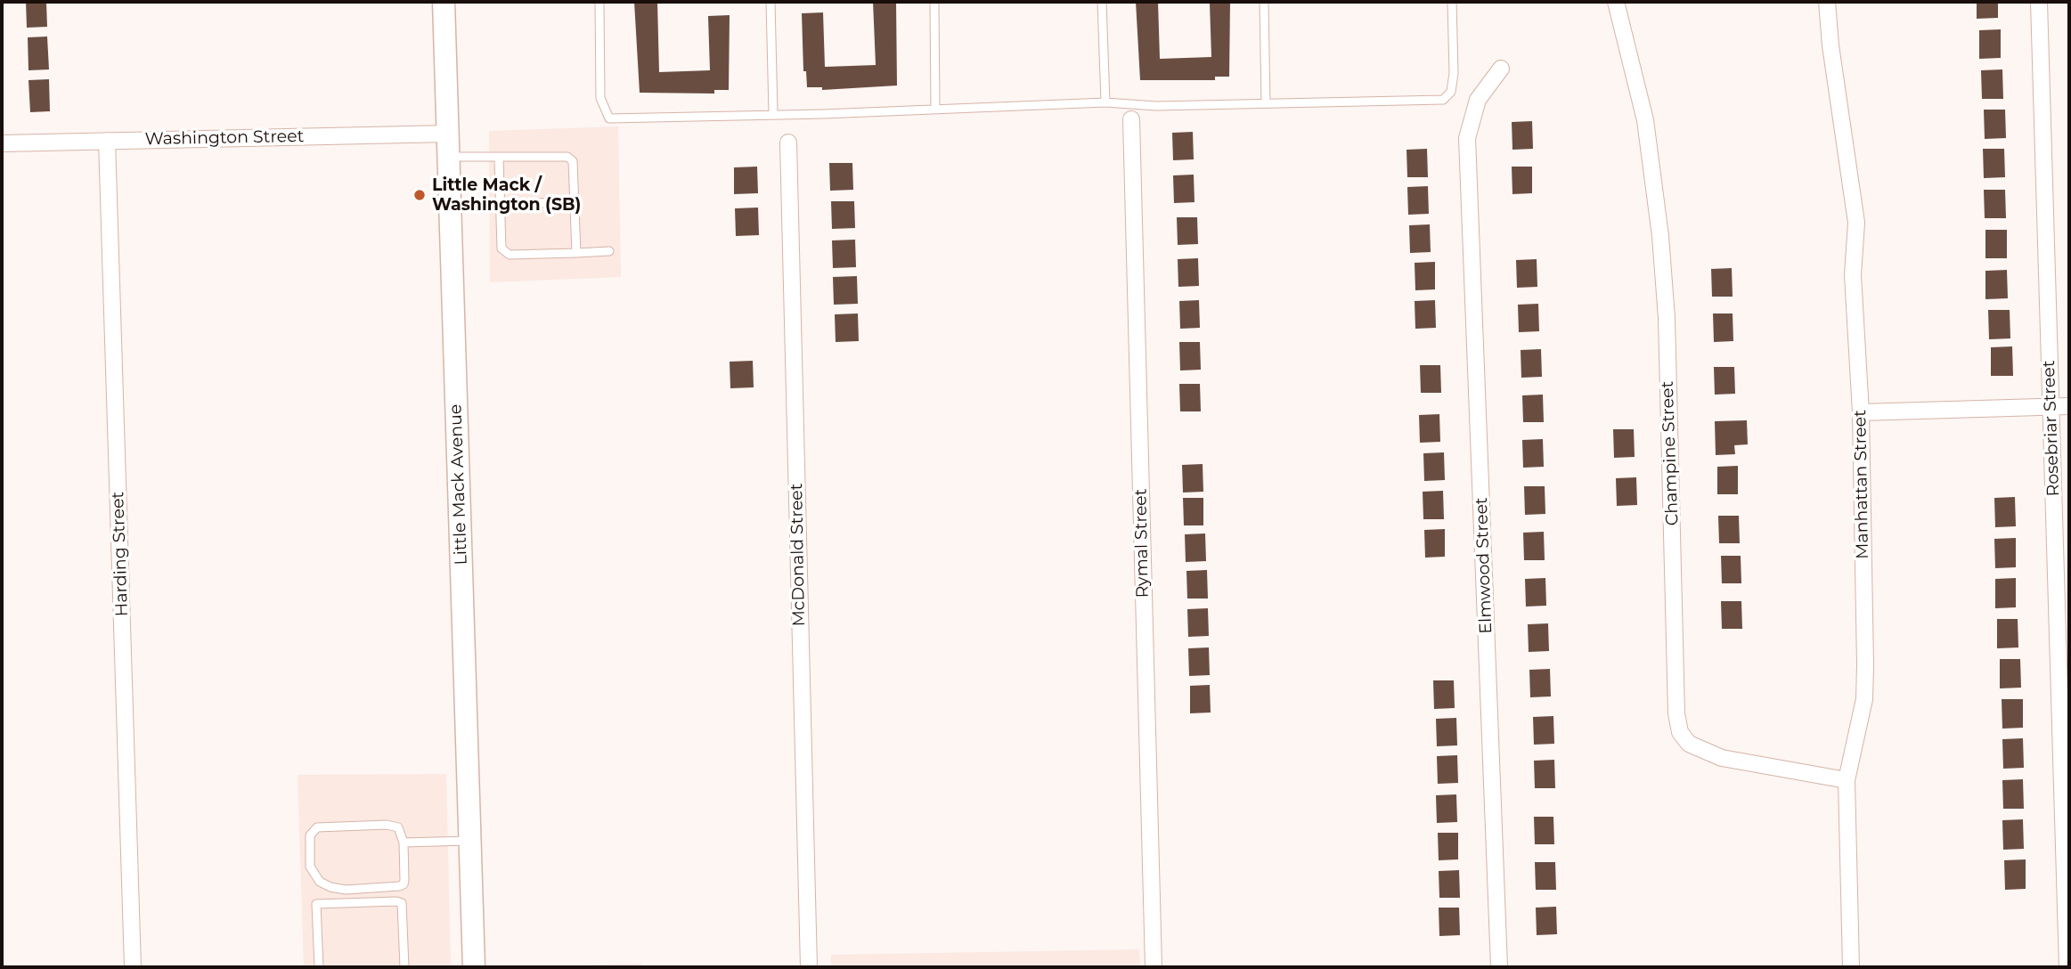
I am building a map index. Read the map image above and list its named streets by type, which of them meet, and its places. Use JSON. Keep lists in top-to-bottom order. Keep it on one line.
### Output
{"streets":{"main road":["Little Mack Avenue"],"street":["Washington Street","Rosebriar Street","Champine Street","Manhattan Street","Rymal Street","Harding Street","McDonald Street","Elmwood Street"]},"crossings":[["Washington Street","Little Mack Avenue"],["Washington Street","Harding Street"],["Champine Street","Manhattan Street"]],"places":["Little Mack / Washington (SB)"]}
